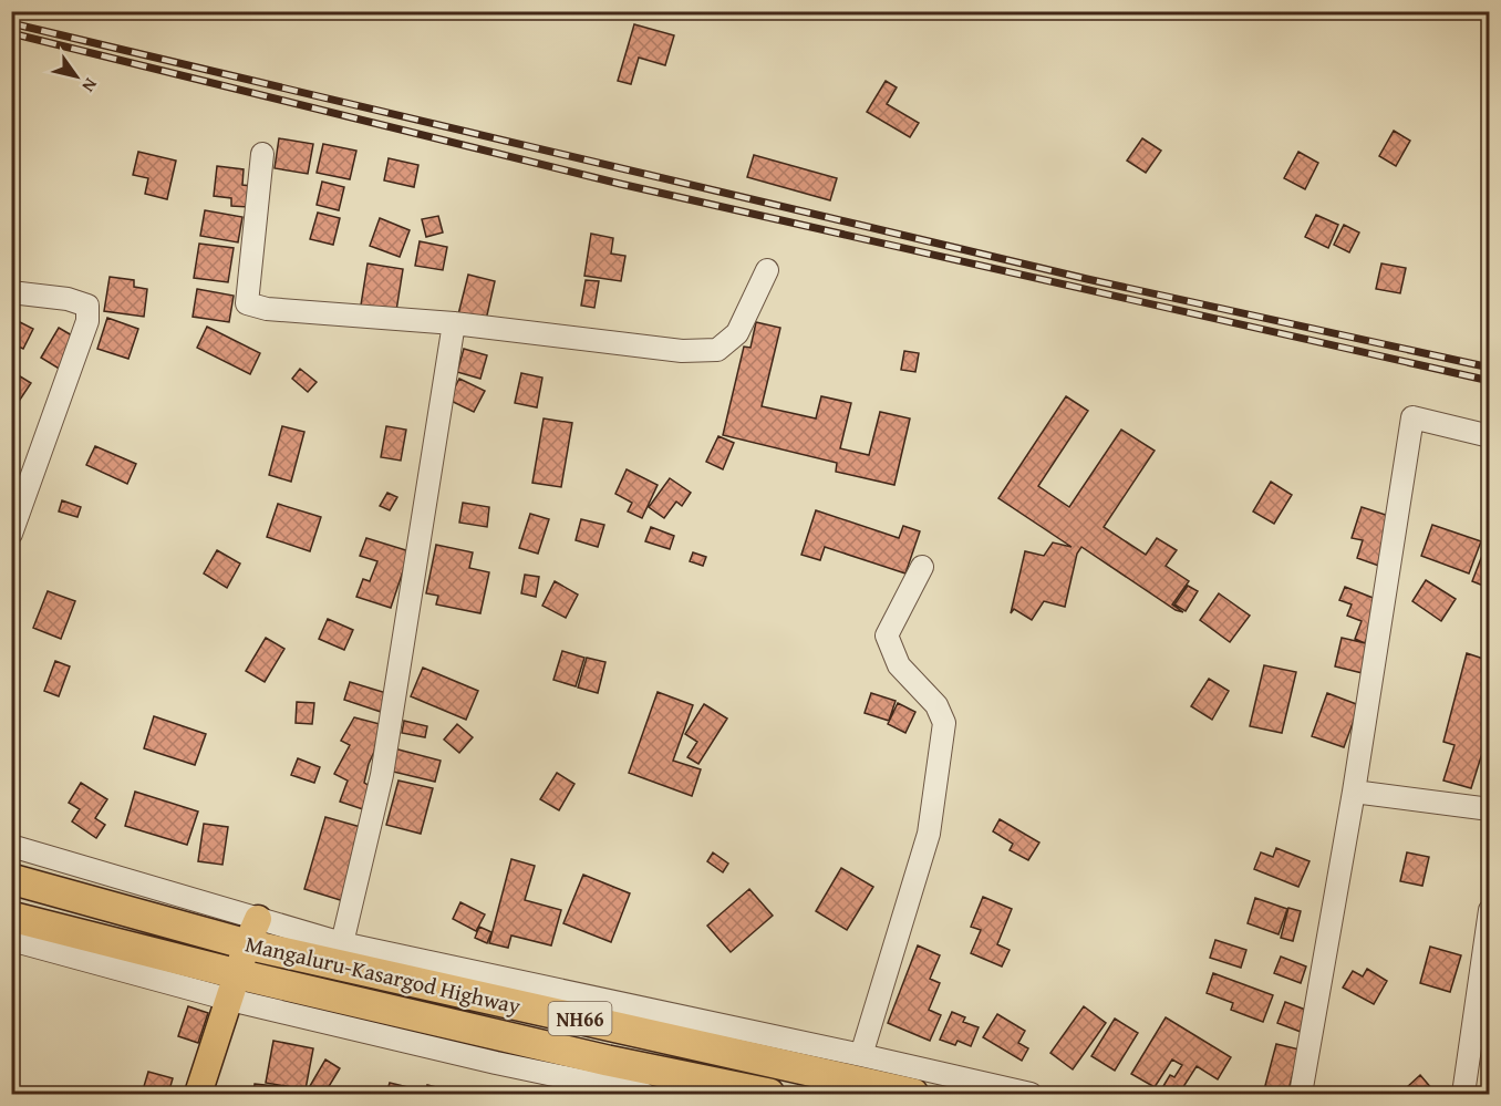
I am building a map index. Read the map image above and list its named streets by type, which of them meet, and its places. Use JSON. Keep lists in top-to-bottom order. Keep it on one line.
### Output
{"streets":{"highway":["Mangaluru-Kasargod Highway","NH66"]},"north":"bottom right"}
